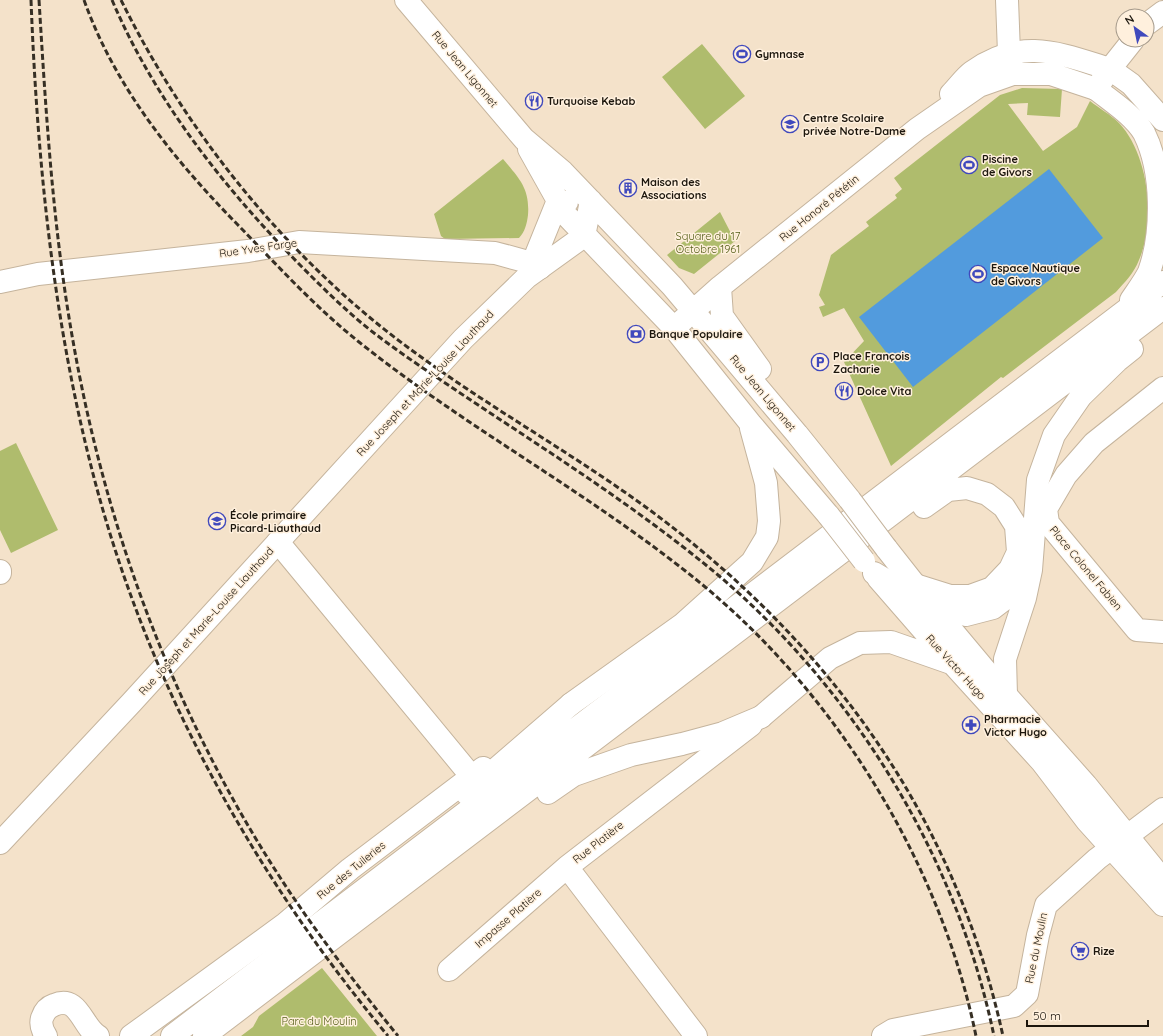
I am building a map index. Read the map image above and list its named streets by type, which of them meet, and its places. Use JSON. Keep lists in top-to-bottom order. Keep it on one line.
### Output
{"streets":{"main road":["Rue Jean Ligonnet","Rue Honoré Pététin","Rue Yves Farge","Rue Joseph et Marie-Louise Liauthaud","Place Colonel Fabien","Rue Victor Hugo","Rue Platière","Rue des Tuileries","Impasse Platière","Rue du Moulin"]},"crossings":[["Rue Jean Ligonnet","Rue Honoré Pététin"],["Rue Jean Ligonnet","Rue Joseph et Marie-Louise Liauthaud"],["Rue Jean Ligonnet","Rue Victor Hugo"],["Rue Yves Farge","Rue Joseph et Marie-Louise Liauthaud"],["Rue Victor Hugo","Rue Platière"],["Rue Victor Hugo","Rue du Moulin"],["Rue Platière","Impasse Platière"]],"parks":["Square du 17 Octobre 1961","Parc du Moulin"],"places":{"sports":["Gymnase","Piscine de Givors","Espace Nautique de Givors"],"restaurant":["Turquoise Kebab","Dolce Vita"],"school or university":["Centre Scolaire privée Notre-Dame","École primaire Picard-Liauthaud"],"building":["Maison des Associations"],"bank":["Banque Populaire"],"parking":["Place François Zacharie"],"pharmacy":["Pharmacie Victor Hugo"],"supermarket":["Rize"]},"scale_bar":"50 m","north":"top left"}
